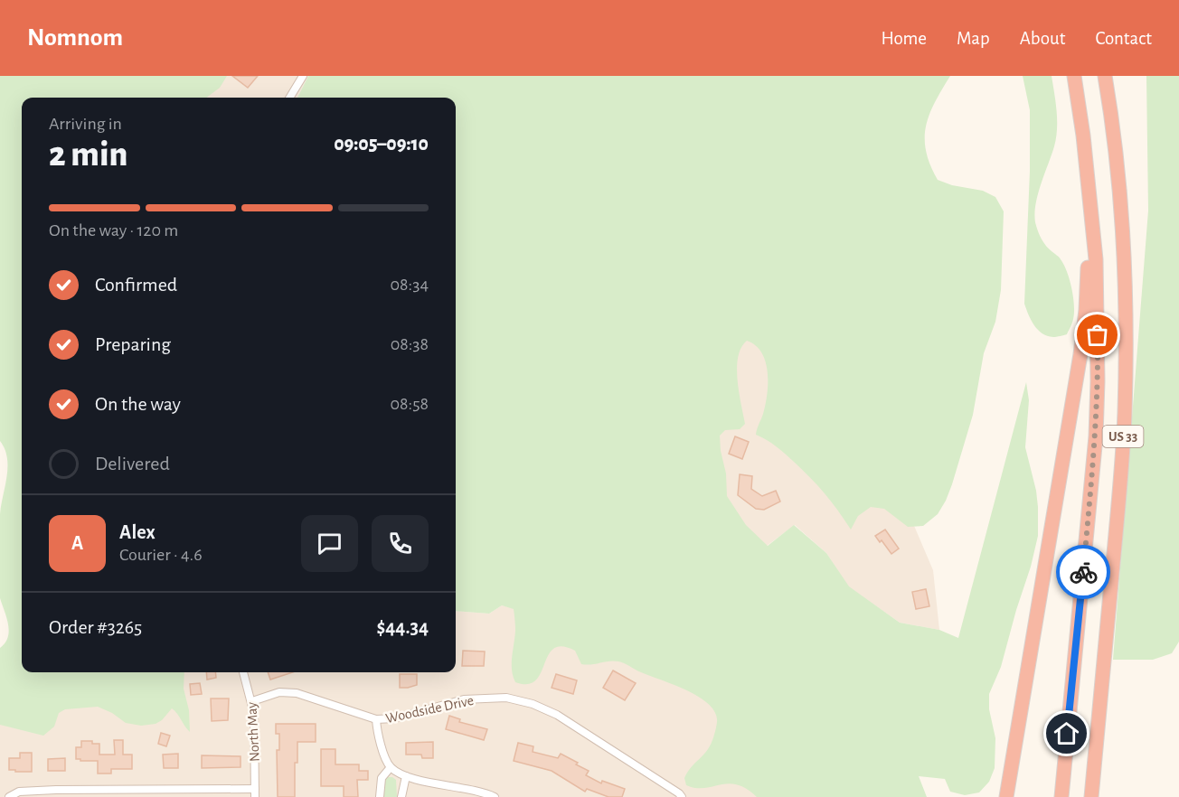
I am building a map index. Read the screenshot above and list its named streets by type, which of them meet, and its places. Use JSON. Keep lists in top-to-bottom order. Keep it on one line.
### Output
{"streets":{"highway":["US 33"],"street":["Woodside Drive","North May"]},"crossings":[["Woodside Drive","North May"]],"page":{"header":"Nomnom","nav":["Home","Map","About","Contact"],"heading":["2 min","Arriving in","09:05–09:10"],"panel":["Alex","Courier · 4.6","Order #3265","$44.34"],"bar":"On the way · 120 m","list":[["Confirmed","08:34"],["Preparing","08:38"],["On the way","08:58"],"Delivered"],"round":"A"}}
